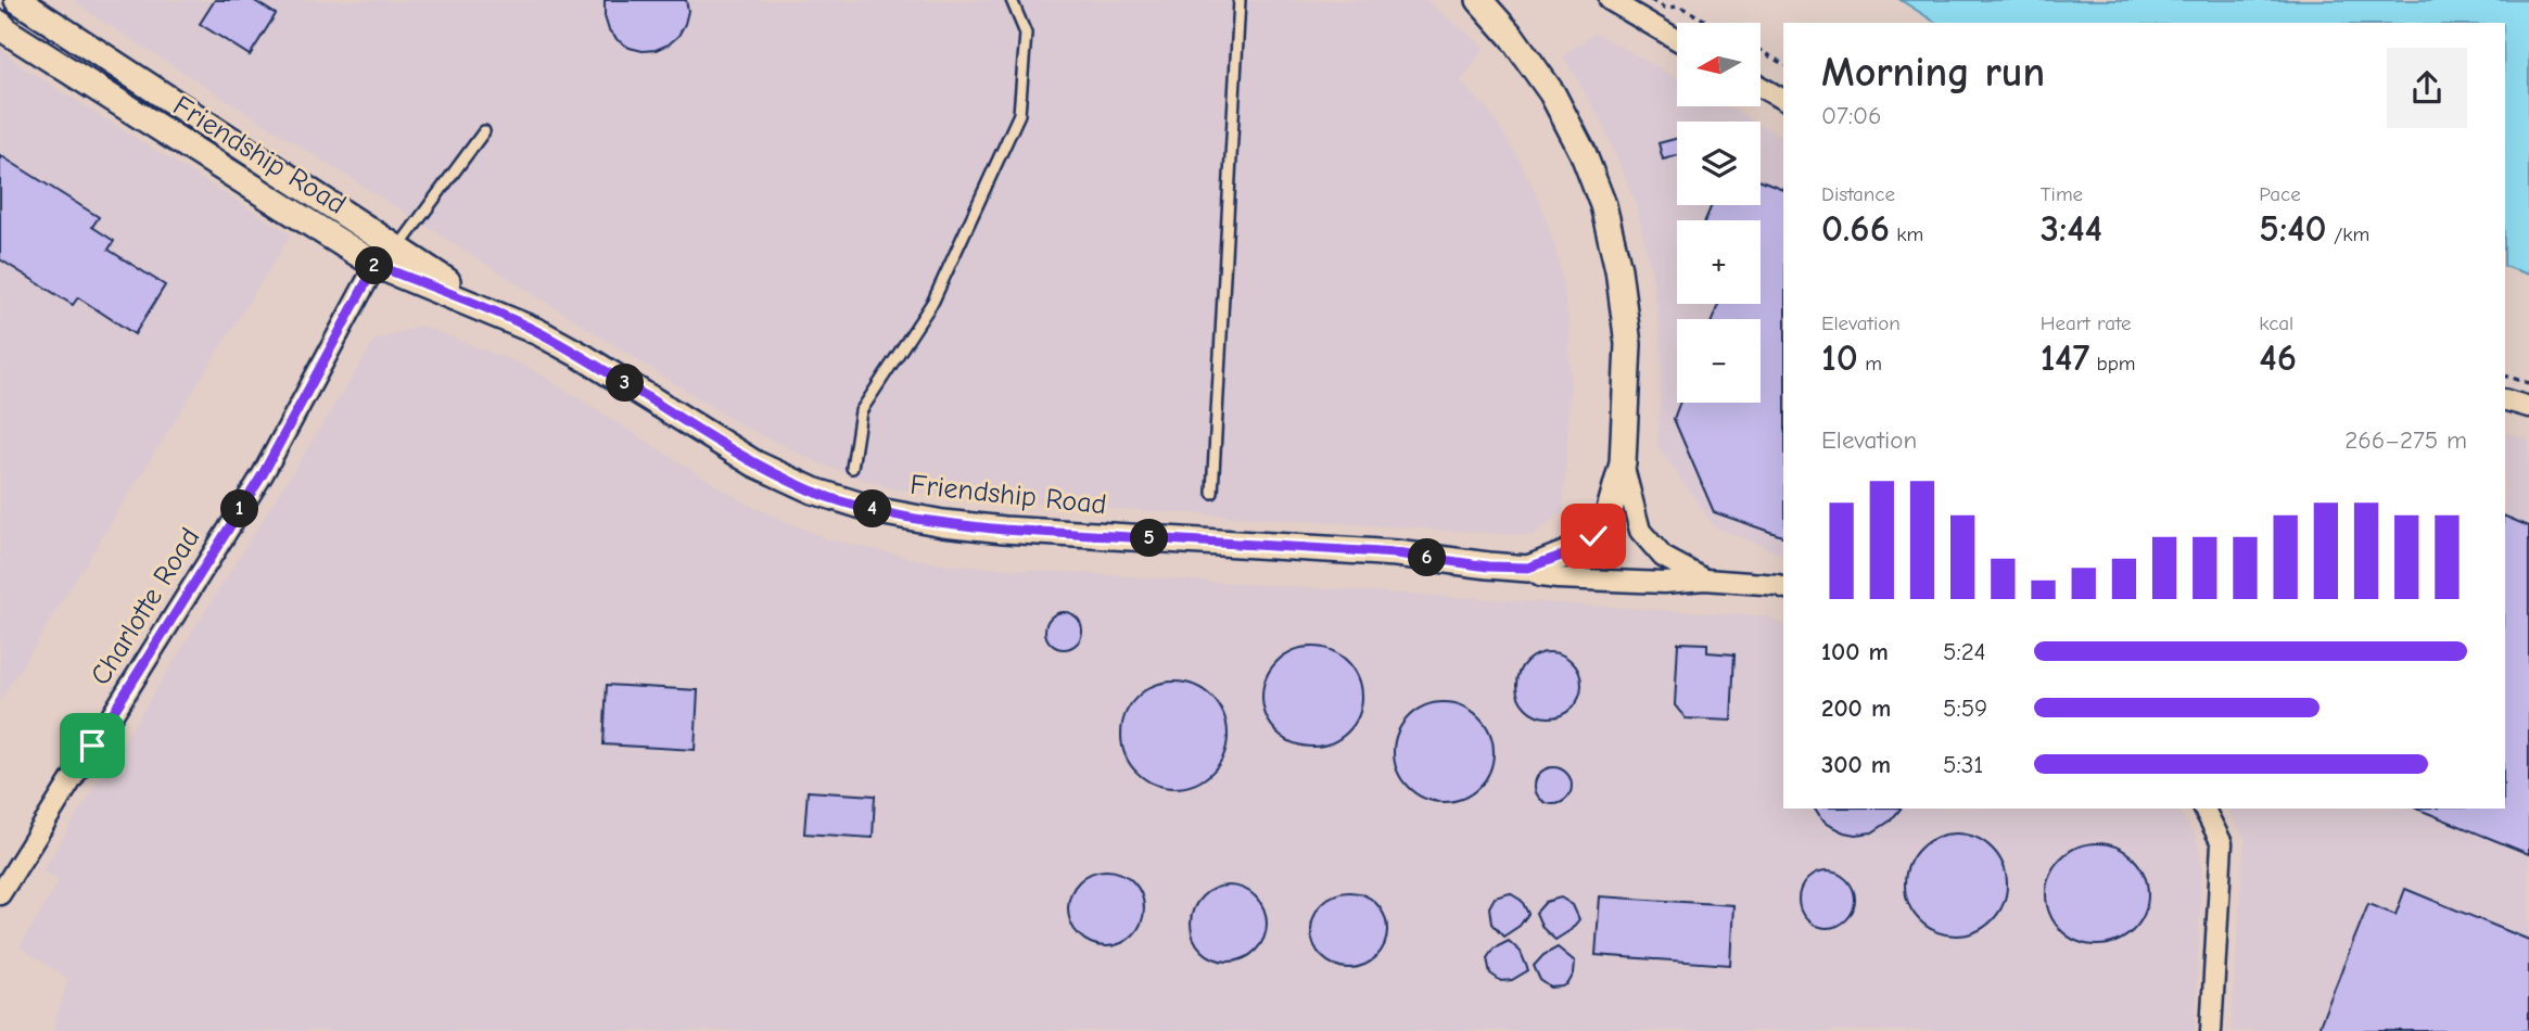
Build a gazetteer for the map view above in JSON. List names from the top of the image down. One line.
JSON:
{"streets":{"street":["Friendship Road","Charlotte Road"]},"crossings":[["Friendship Road","Charlotte Road"]],"north":"left","page":{"map_buttons":["+","−"],"heading":["Morning run","07:06"],"stats":[["Distance","0.66 km"],["Time","3:44"],["Pace","5:40 /km"],["Elevation","10 m"],["Heart rate","147 bpm"],["kcal","46"]],"pins":["2","3","1","4","5","6"],"chart":["Elevation","266–275 m"],"list":[{"name":"100 m","note":"5:24"},{"name":"200 m","note":"5:59"},{"name":"300 m","note":"5:31"}]}}
